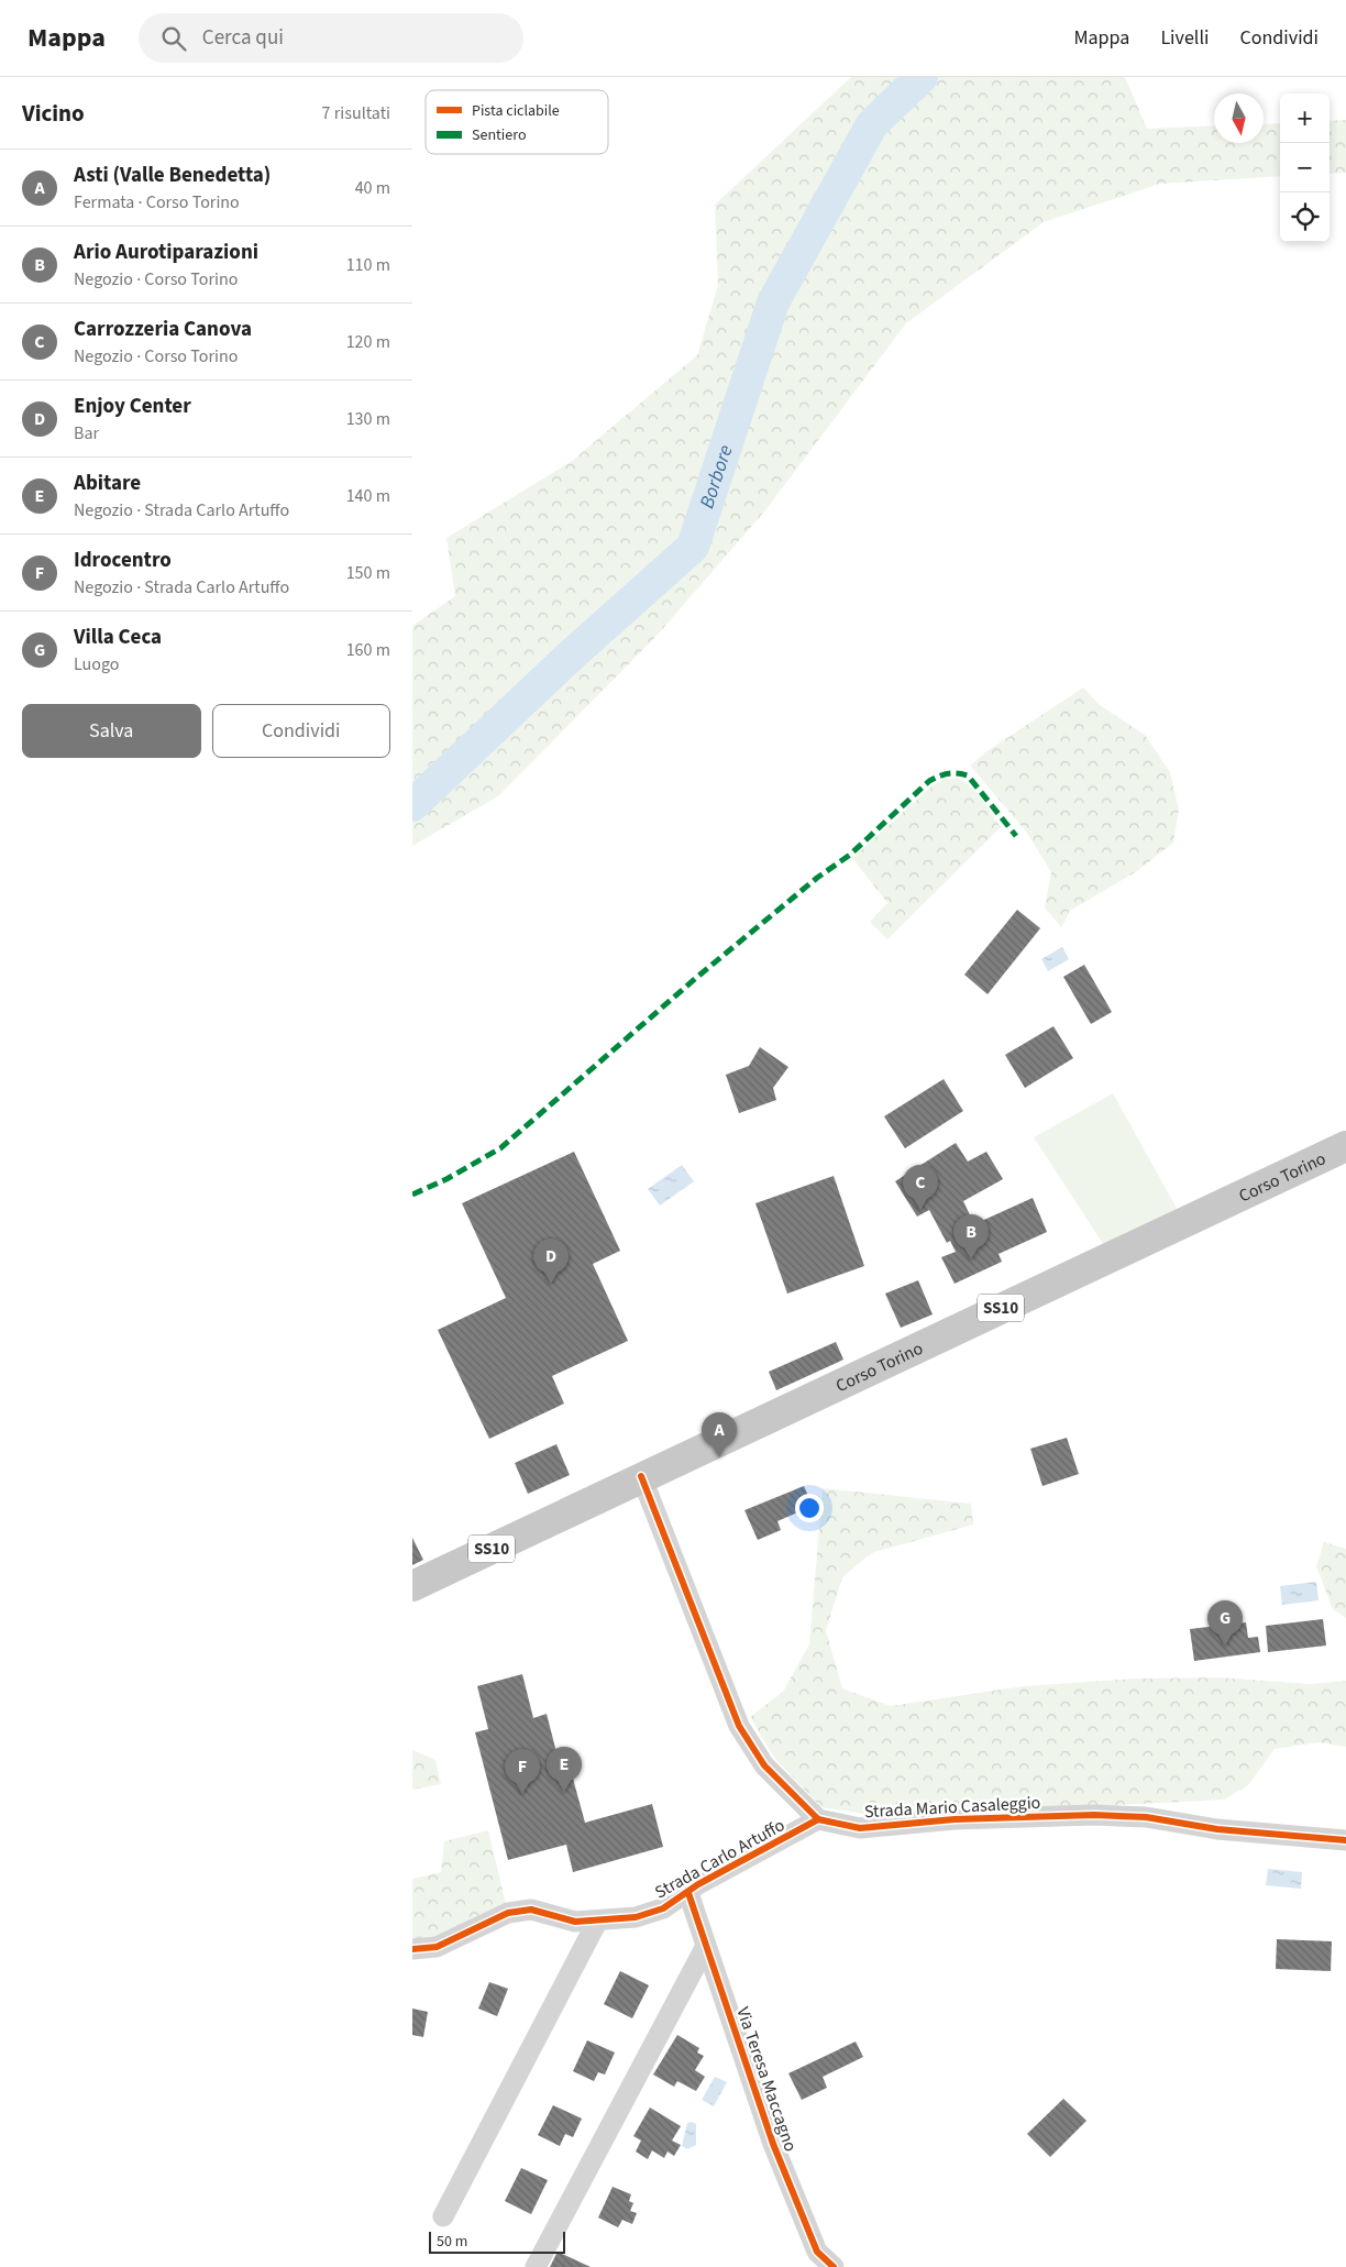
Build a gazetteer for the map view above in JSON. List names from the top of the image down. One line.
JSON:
{"streets":{"main road":["Corso Torino","SS10"],"street":["Strada Mario Casaleggio","Strada Carlo Artuffo","Via Teresa Maccagno"]},"crossings":[["Strada Mario Casaleggio","Strada Carlo Artuffo"],["Strada Carlo Artuffo","Via Teresa Maccagno"]],"water":["Borbore"],"legend":["Pista ciclabile","Sentiero"],"scale_bar":"50 m","north":"bottom","page":{"header":"Mappa","search":"Cerca qui","nav":["Mappa","Livelli","Condividi"],"heading":["Vicino","7 risultati"],"map_buttons":["+","−"],"list":[{"mark":"A","name":"Asti (Valle Benedetta)","note":"Fermata · Corso Torino","value":"40 m"},{"mark":"B","name":"Ario Aurotiparazioni","note":"Negozio · Corso Torino","value":"110 m"},{"mark":"C","name":"Carrozzeria Canova","note":"Negozio · Corso Torino","value":"120 m"},{"mark":"D","name":"Enjoy Center","note":"Bar","value":"130 m"},{"mark":"E","name":"Abitare","note":"Negozio · Strada Carlo Artuffo","value":"140 m"},{"mark":"F","name":"Idrocentro","note":"Negozio · Strada Carlo Artuffo","value":"150 m"},{"mark":"G","name":"Villa Ceca","note":"Luogo","value":"160 m"}],"buttons":["Salva","Condividi"],"pins":["C","B","D","A","G","E","F"],"scale":"50 m"}}
